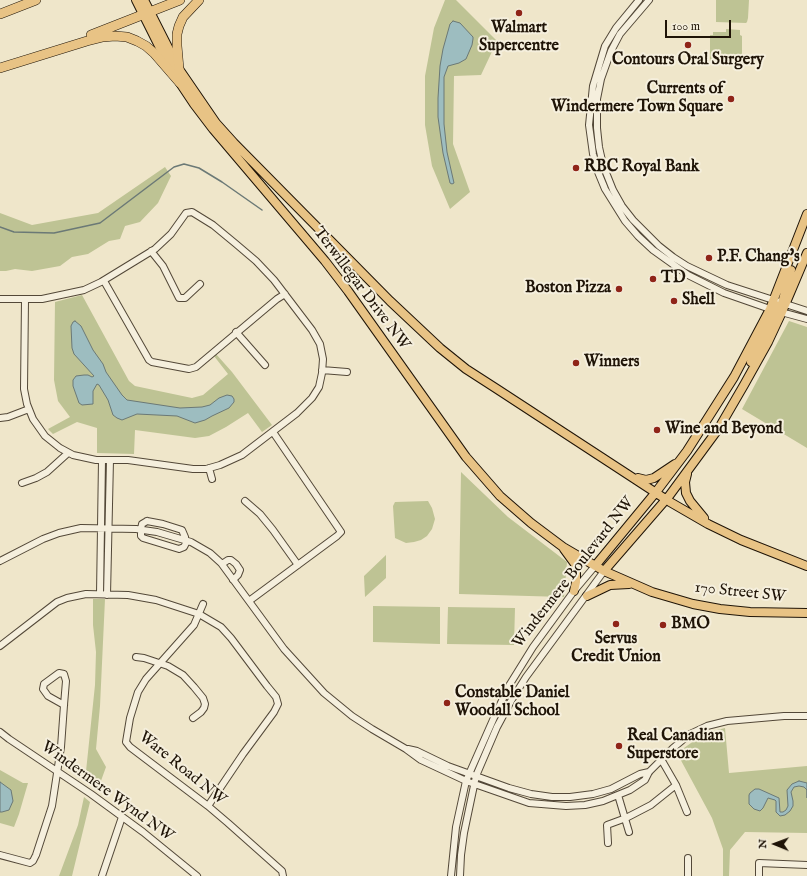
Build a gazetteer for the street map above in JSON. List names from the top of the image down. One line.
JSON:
{"streets":{"main road":["Terwillegar Drive NW","Windermere Boulevard NW","170 Street SW"],"street":["Ware Road NW","Windermere Wynd NW"]},"crossings":[["Terwillegar Drive NW","Windermere Boulevard NW"],["Terwillegar Drive NW","170 Street SW"],["Windermere Boulevard NW","170 Street SW"]],"places":["Walmart Supercentre","Contours Oral Surgery","Currents of Windermere Town Square","RBC Royal Bank","P.F. Chang's","TD","Boston Pizza","Shell","Winners","Wine and Beyond","Servus Credit Union","BMO","Constable Daniel Woodall School","Real Canadian Superstore"],"scale_bar":"100 m","north":"left"}
